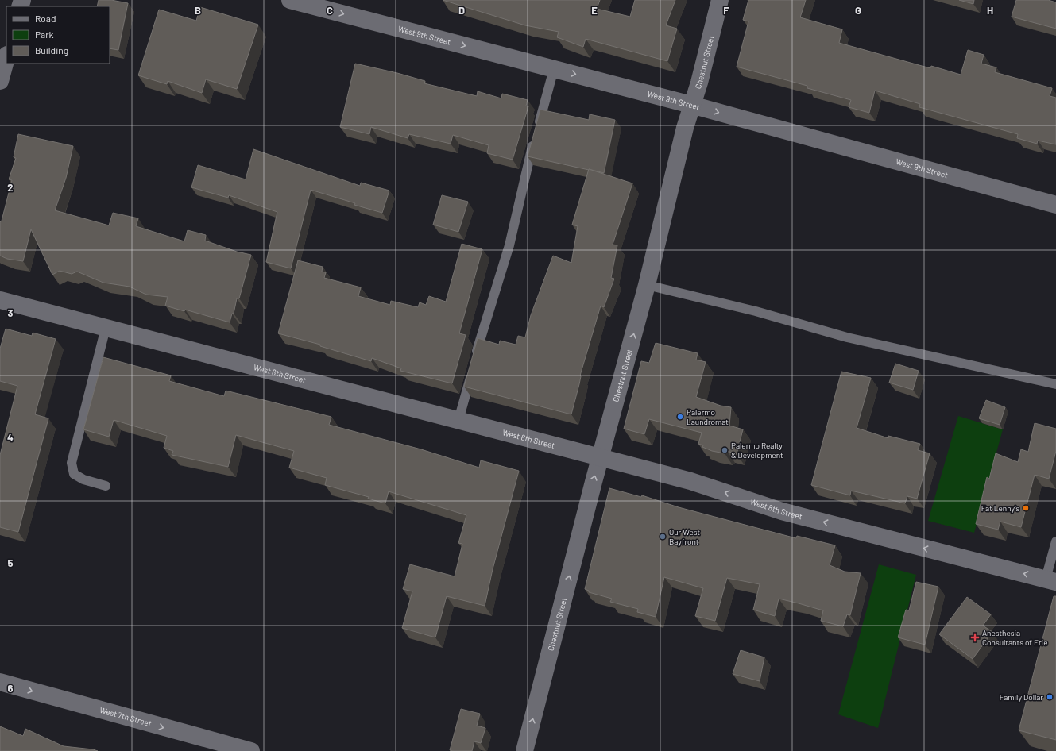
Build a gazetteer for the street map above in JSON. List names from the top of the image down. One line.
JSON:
{"streets":{"street":["West 9th Street","Chestnut Street","West 8th Street","West 7th Street"]},"crossings":[["West 9th Street","Chestnut Street"],["Chestnut Street","West 8th Street"]],"one_way":["West 9th Street","Chestnut Street","West 8th Street","West 7th Street"],"places":{"other":["Palermo Laundromat","Palermo Realty & Development","Fat Lenny's","Our West Bayfront","Family Dollar"],"health":["Anesthesia Consultants of Erie"]},"legend":["Road","Park","Building"],"grid":{"columns":["B","C","D","E","F","G","H"],"rows":["2","3","4","5","6"]}}
